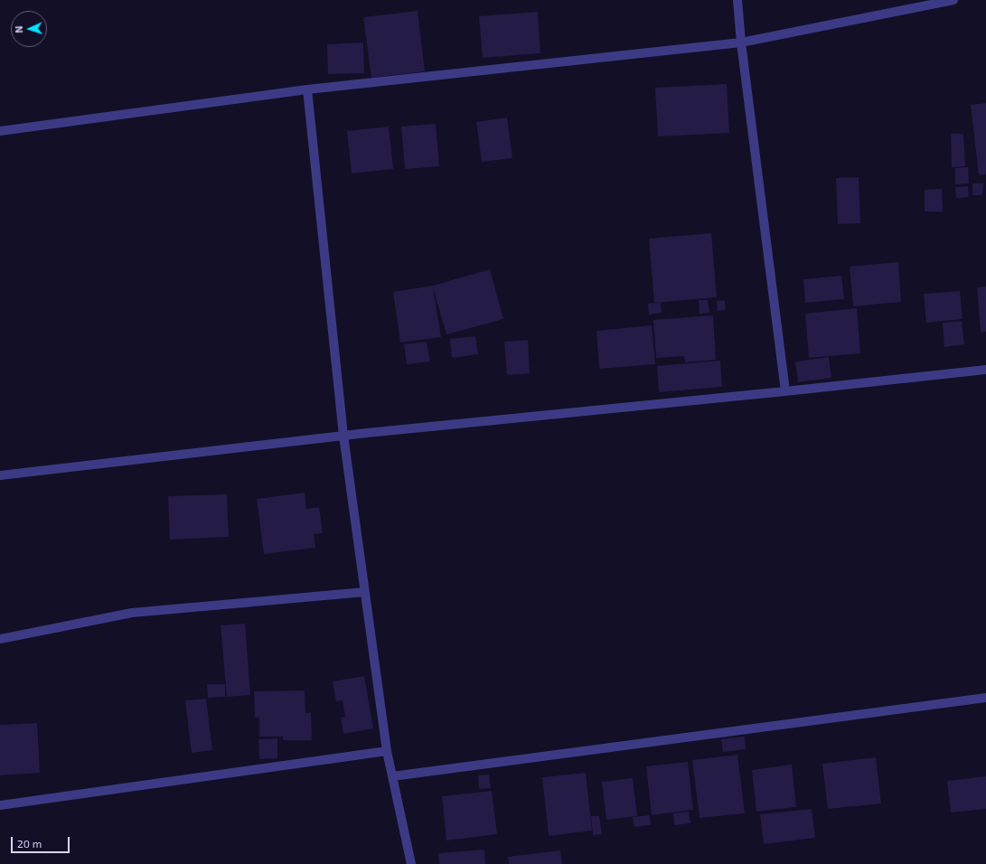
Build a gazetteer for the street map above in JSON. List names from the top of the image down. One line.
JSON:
{"scale_bar":"20 m","north":"left"}
